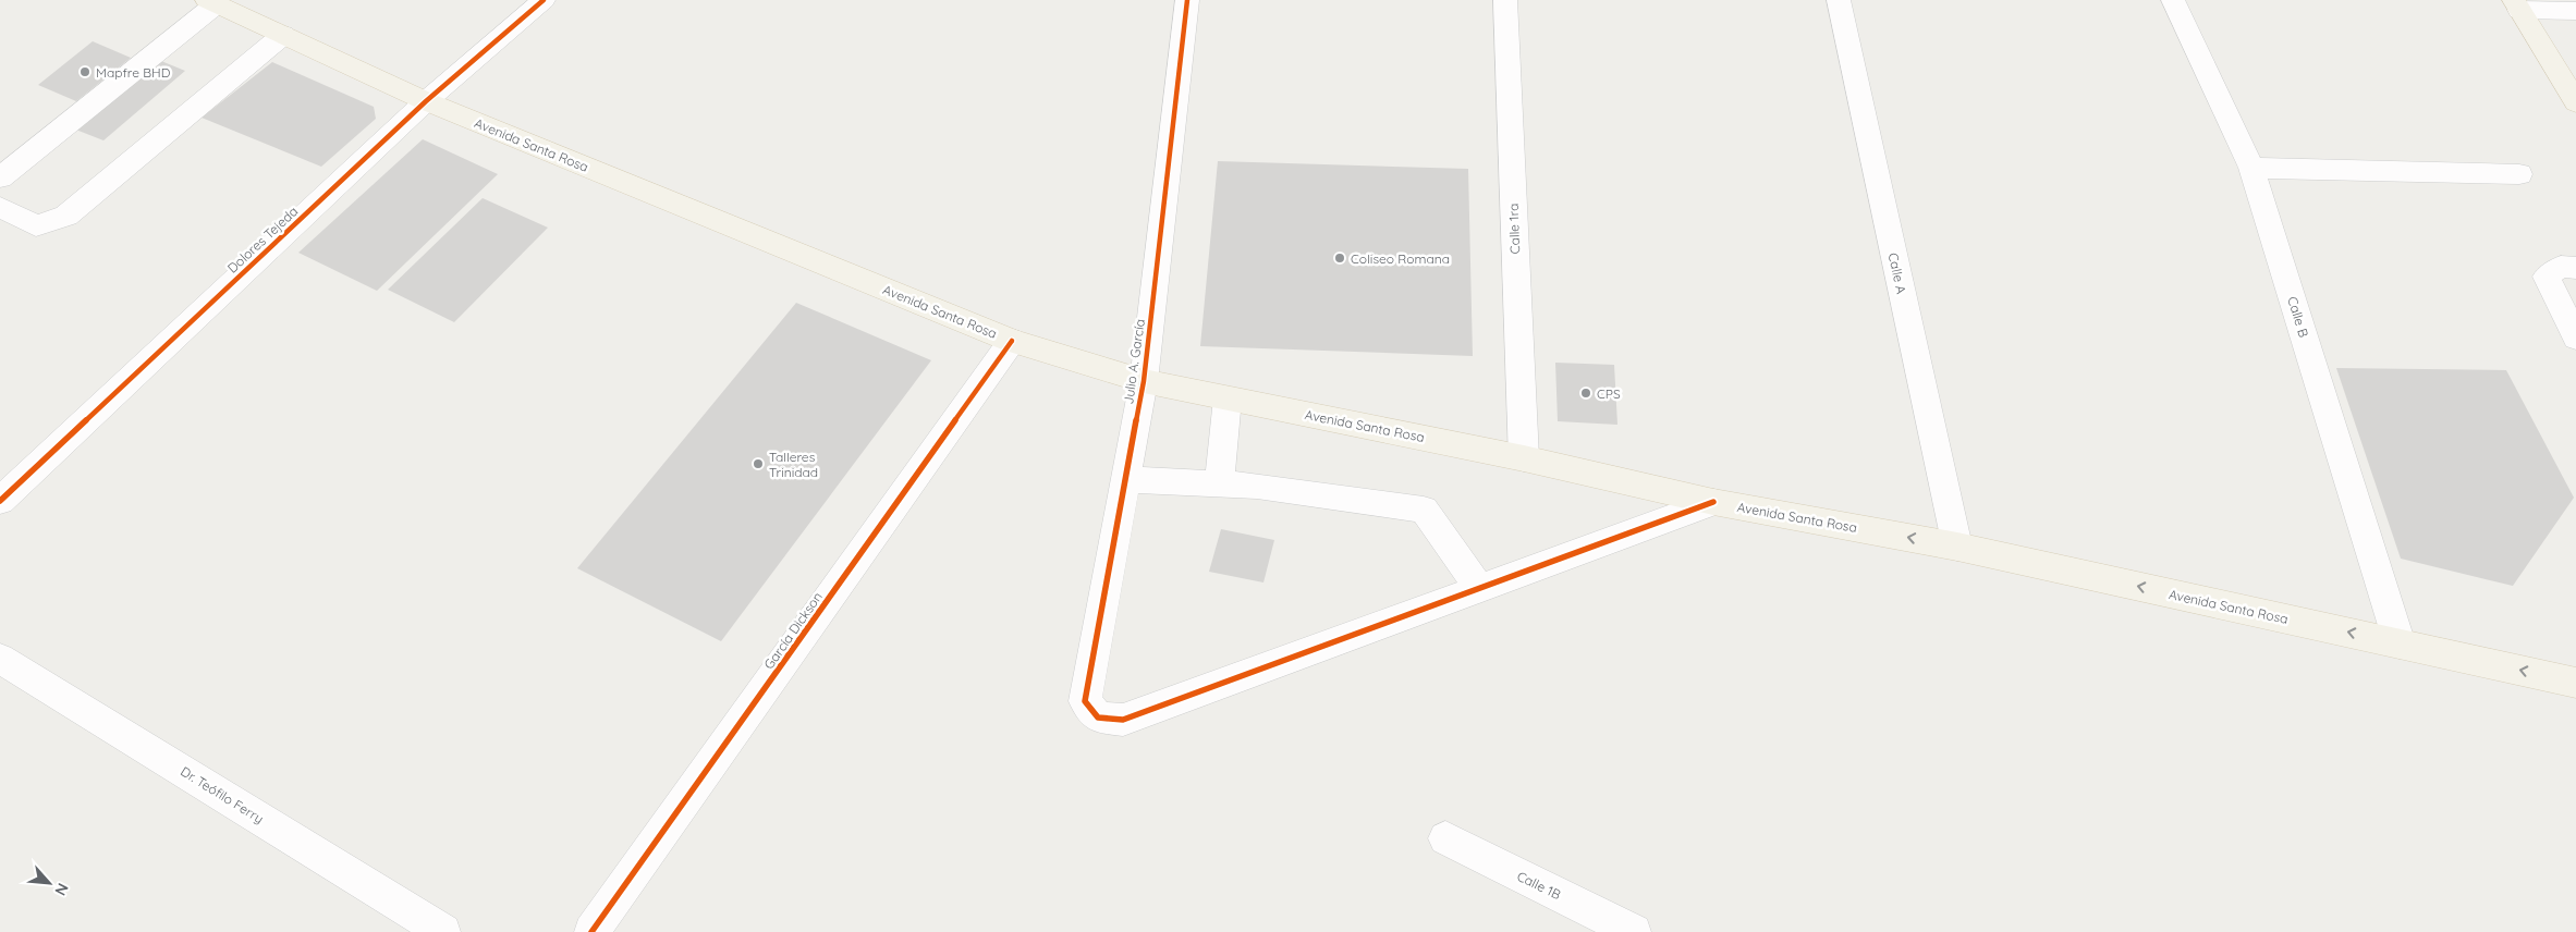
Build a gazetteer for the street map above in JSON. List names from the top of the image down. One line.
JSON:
{"streets":{"main road":["Avenida Santa Rosa"],"street":["Calle 1ra","Dolores Tejeda","Calle A","Calle B","Julio A. García","García Dickson","Dr. Teófilo Ferry","Calle 1B"]},"crossings":[["Avenida Santa Rosa","Calle 1ra"],["Avenida Santa Rosa","Dolores Tejeda"],["Avenida Santa Rosa","Calle A"],["Avenida Santa Rosa","Calle B"],["Avenida Santa Rosa","Julio A. García"],["Avenida Santa Rosa","García Dickson"]],"one_way":["Avenida Santa Rosa"],"places":["Mapfre BHD","Coliseo Romana","CPS","Talleres Trinidad"],"north":"bottom right"}
